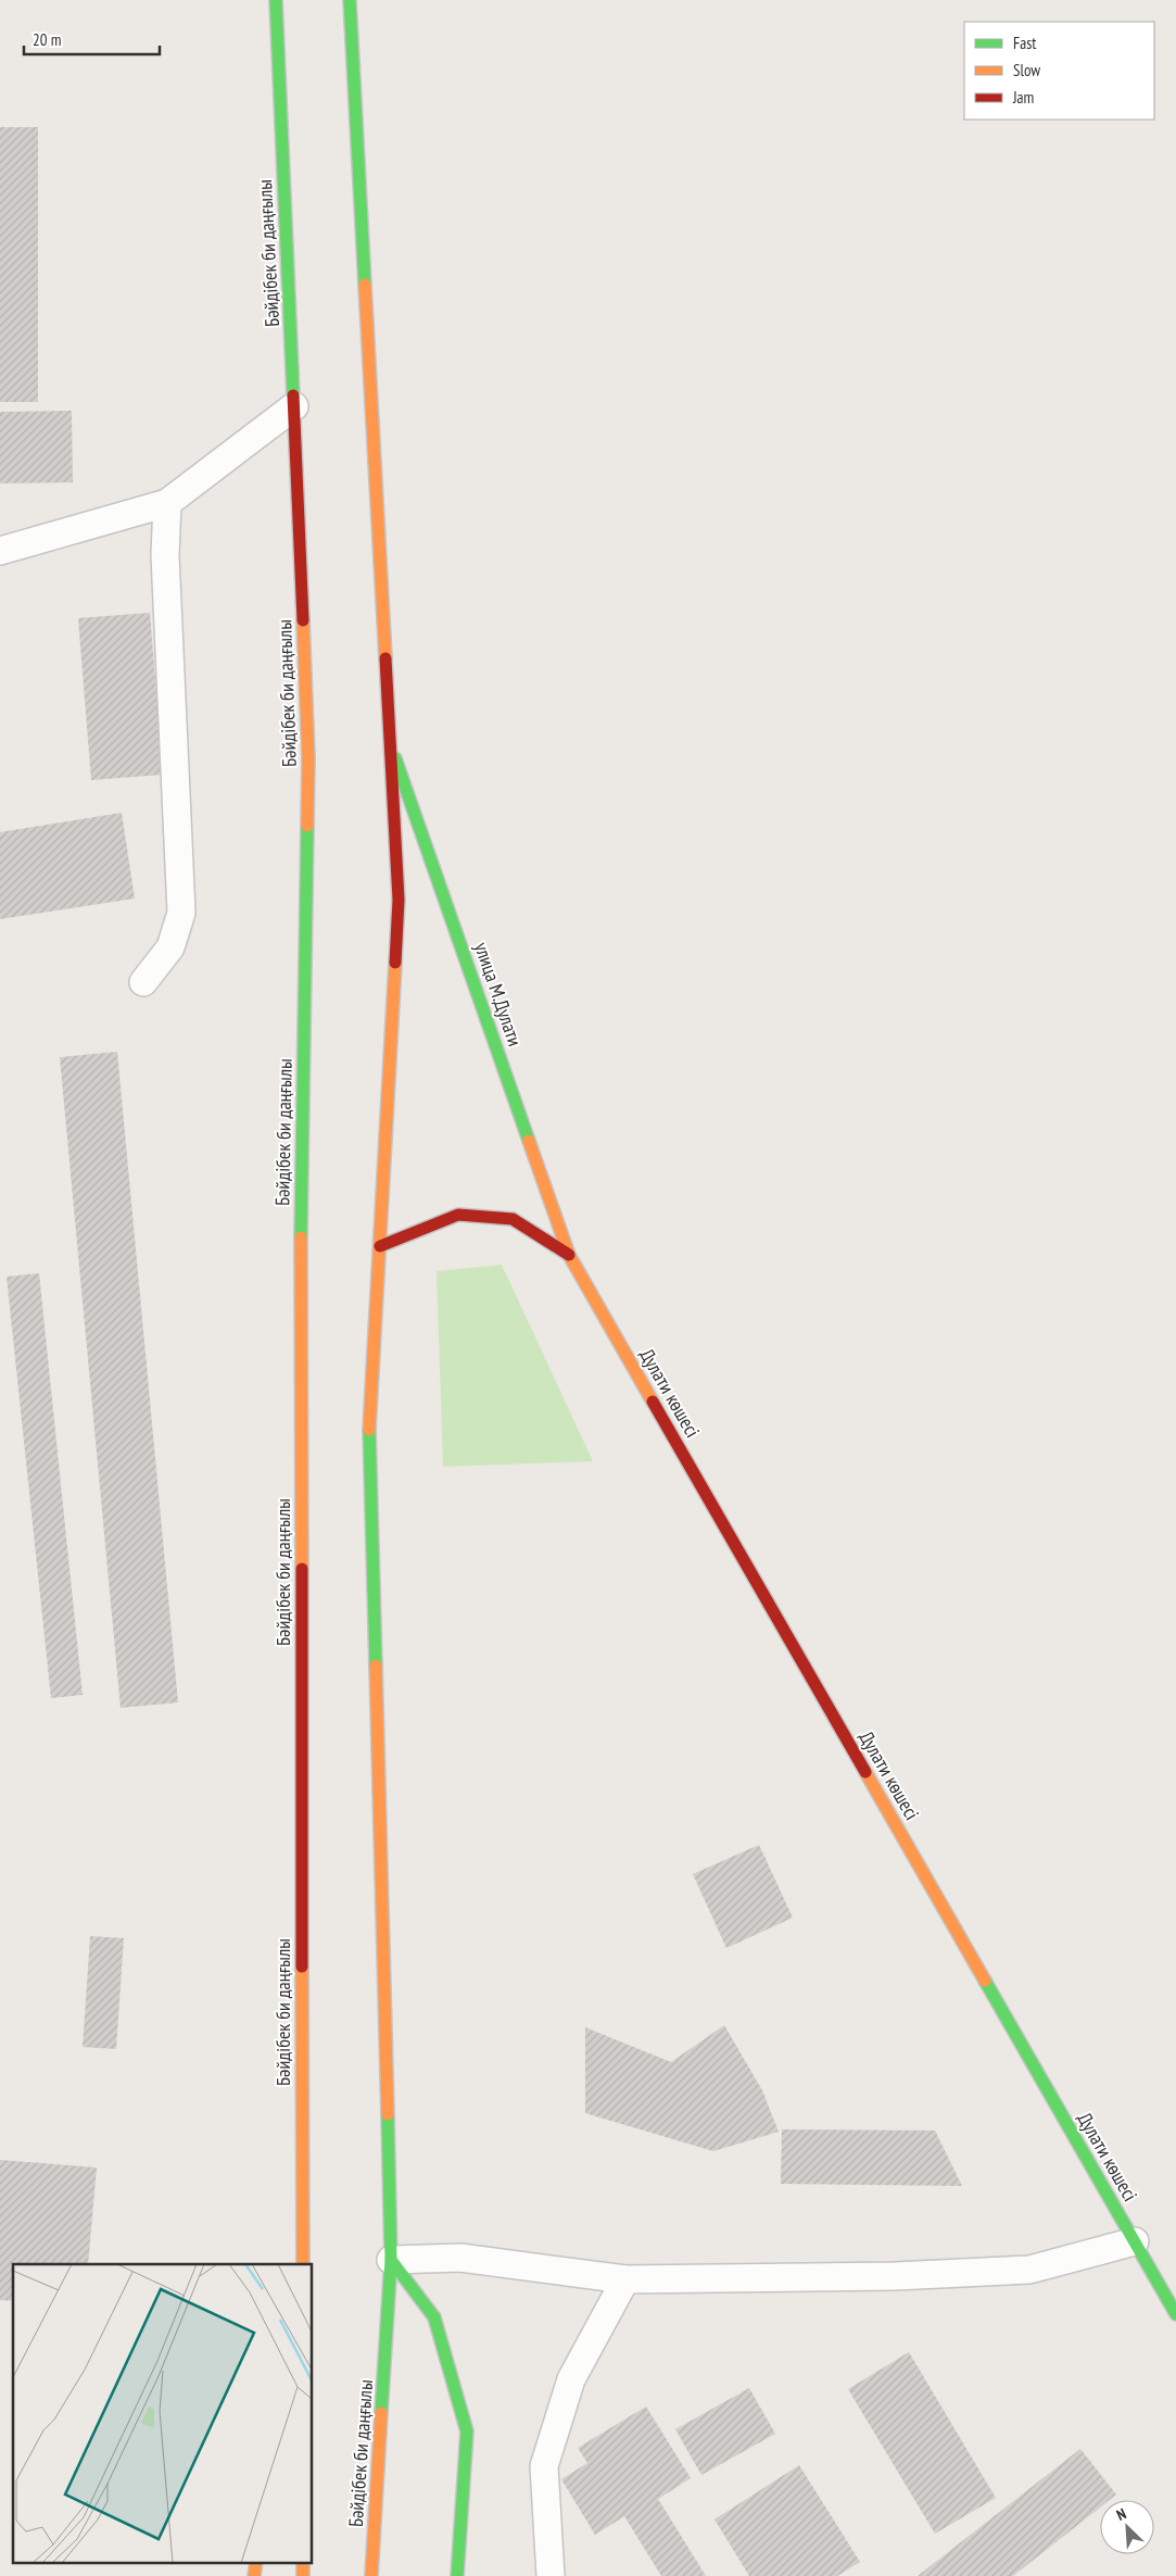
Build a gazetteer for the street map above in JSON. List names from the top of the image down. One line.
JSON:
{"streets":{"main road":["Бәйдібек би даңғылы","улица М.Дулати","Дулати көшесі"]},"crossings":[["Бәйдібек би даңғылы","улица М.Дулати"],["улица М.Дулати","Дулати көшесі"]],"legend":["Fast","Slow","Jam"],"scale_bar":"20 m","north":"top left"}
